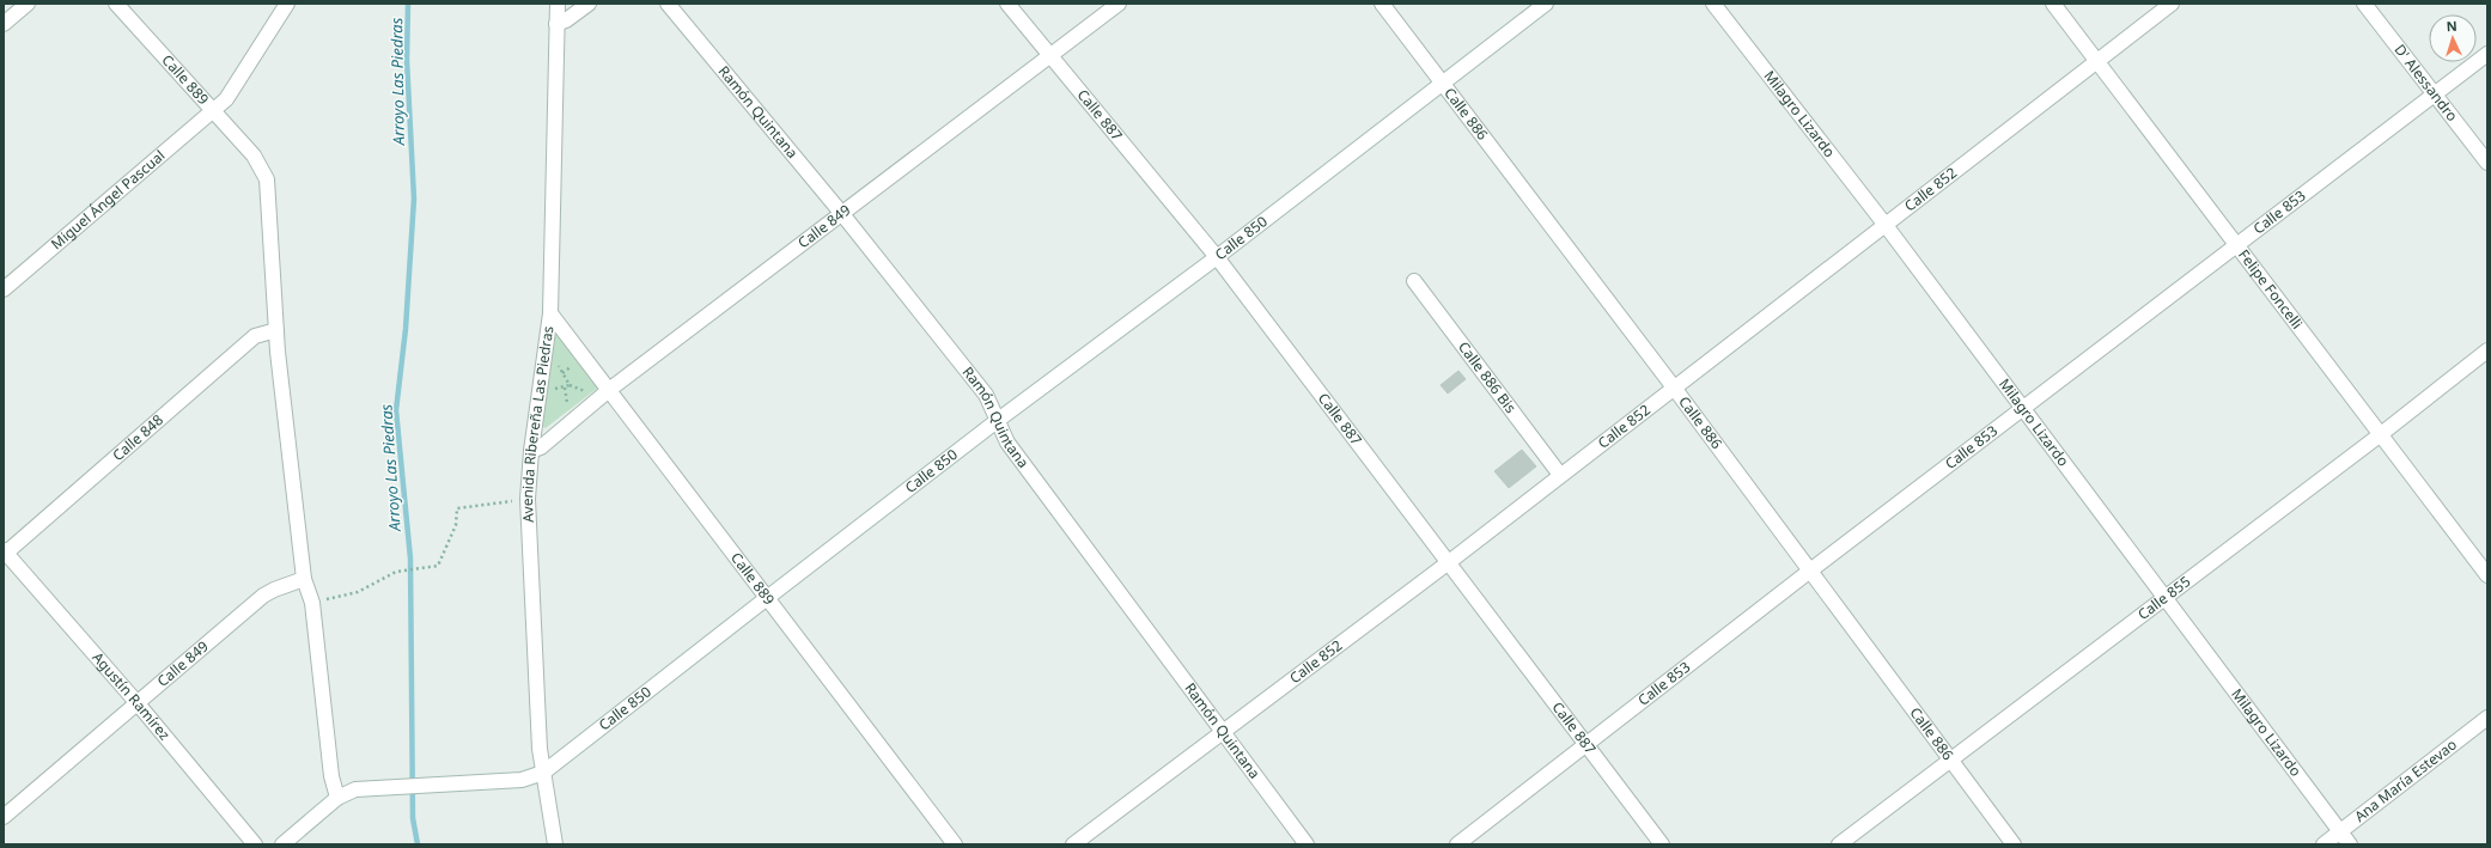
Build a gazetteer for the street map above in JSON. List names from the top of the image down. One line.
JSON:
{"streets":{"street":["Calle 889","D' Alessandro","Ramón Quintana","Calle 886","Milagro Lizardo","Calle 887","Calle 852","Miguel Ángel Pascual","Calle 853","Calle 849","Calle 850","Felipe Foncelli","Calle 886 Bis","Avenida Ribereña Las Piedras","Calle 848","Calle 855","Agustín Ramírez","Ana María Estevao"]},"crossings":[["Calle 889","Miguel Ángel Pascual"],["Calle 889","Calle 849"],["Calle 889","Calle 850"],["Calle 889","Avenida Ribereña Las Piedras"],["Calle 889","Calle 848"],["D' Alessandro","Calle 853"],["Ramón Quintana","Calle 852"],["Ramón Quintana","Calle 849"],["Ramón Quintana","Calle 850"],["Calle 886","Calle 852"],["Calle 886","Calle 853"],["Calle 886","Calle 850"],["Calle 886","Calle 855"],["Milagro Lizardo","Calle 852"],["Milagro Lizardo","Calle 853"],["Milagro Lizardo","Calle 855"],["Milagro Lizardo","Ana María Estevao"],["Calle 887","Calle 852"],["Calle 887","Calle 853"],["Calle 887","Calle 849"],["Calle 887","Calle 850"],["Calle 852","Felipe Foncelli"],["Calle 852","Calle 886 Bis"],["Calle 853","Felipe Foncelli"],["Calle 849","Avenida Ribereña Las Piedras"],["Calle 849","Agustín Ramírez"],["Calle 850","Avenida Ribereña Las Piedras"],["Felipe Foncelli","Calle 855"],["Calle 848","Agustín Ramírez"]],"water":["Arroyo Las Piedras"],"north":"top"}
